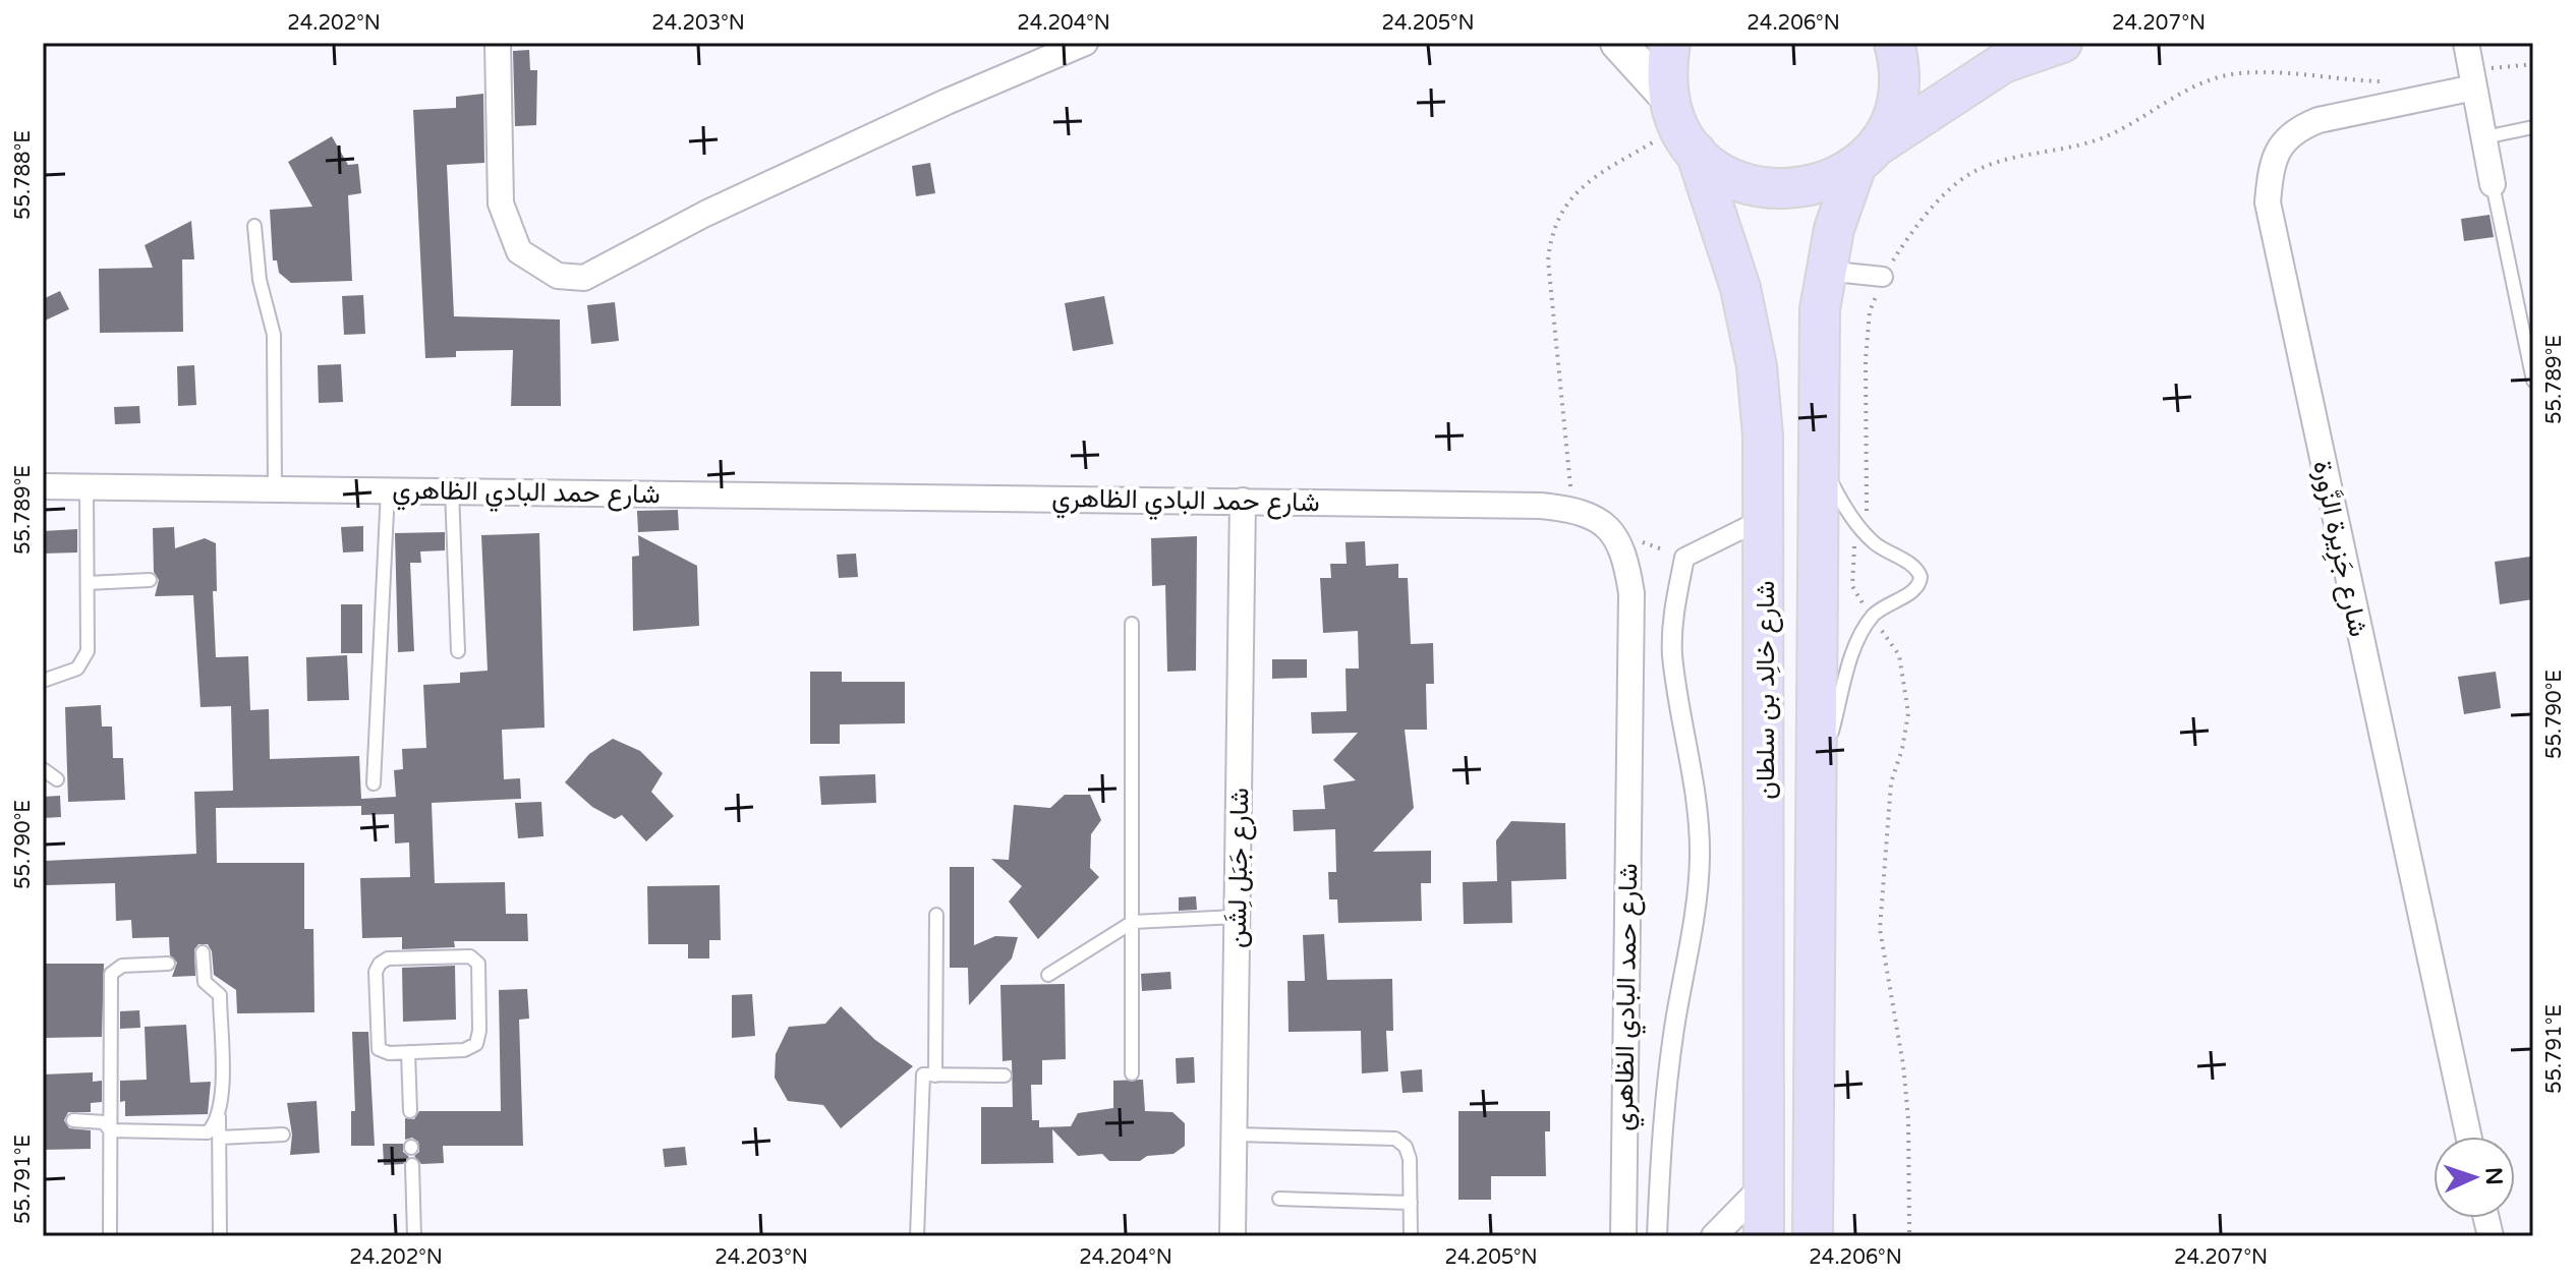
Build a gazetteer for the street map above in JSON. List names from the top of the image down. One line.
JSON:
{"streets":{"main road":["شارع خالِد بن سلطان"],"street":["شارع حمد البادي الظاهري","شارع جَزِيرة الزَّورة","شارع جَبَل لِشَن"]},"crossings":[["شارع حمد البادي الظاهري","شارع جَبَل لِشَن"]],"north":"right","coordinates":["24.202°N","24.203°N","24.204°N","24.205°N","24.206°N","24.207°N","55.788°E","55.789°E","55.790°E","55.791°E"]}
